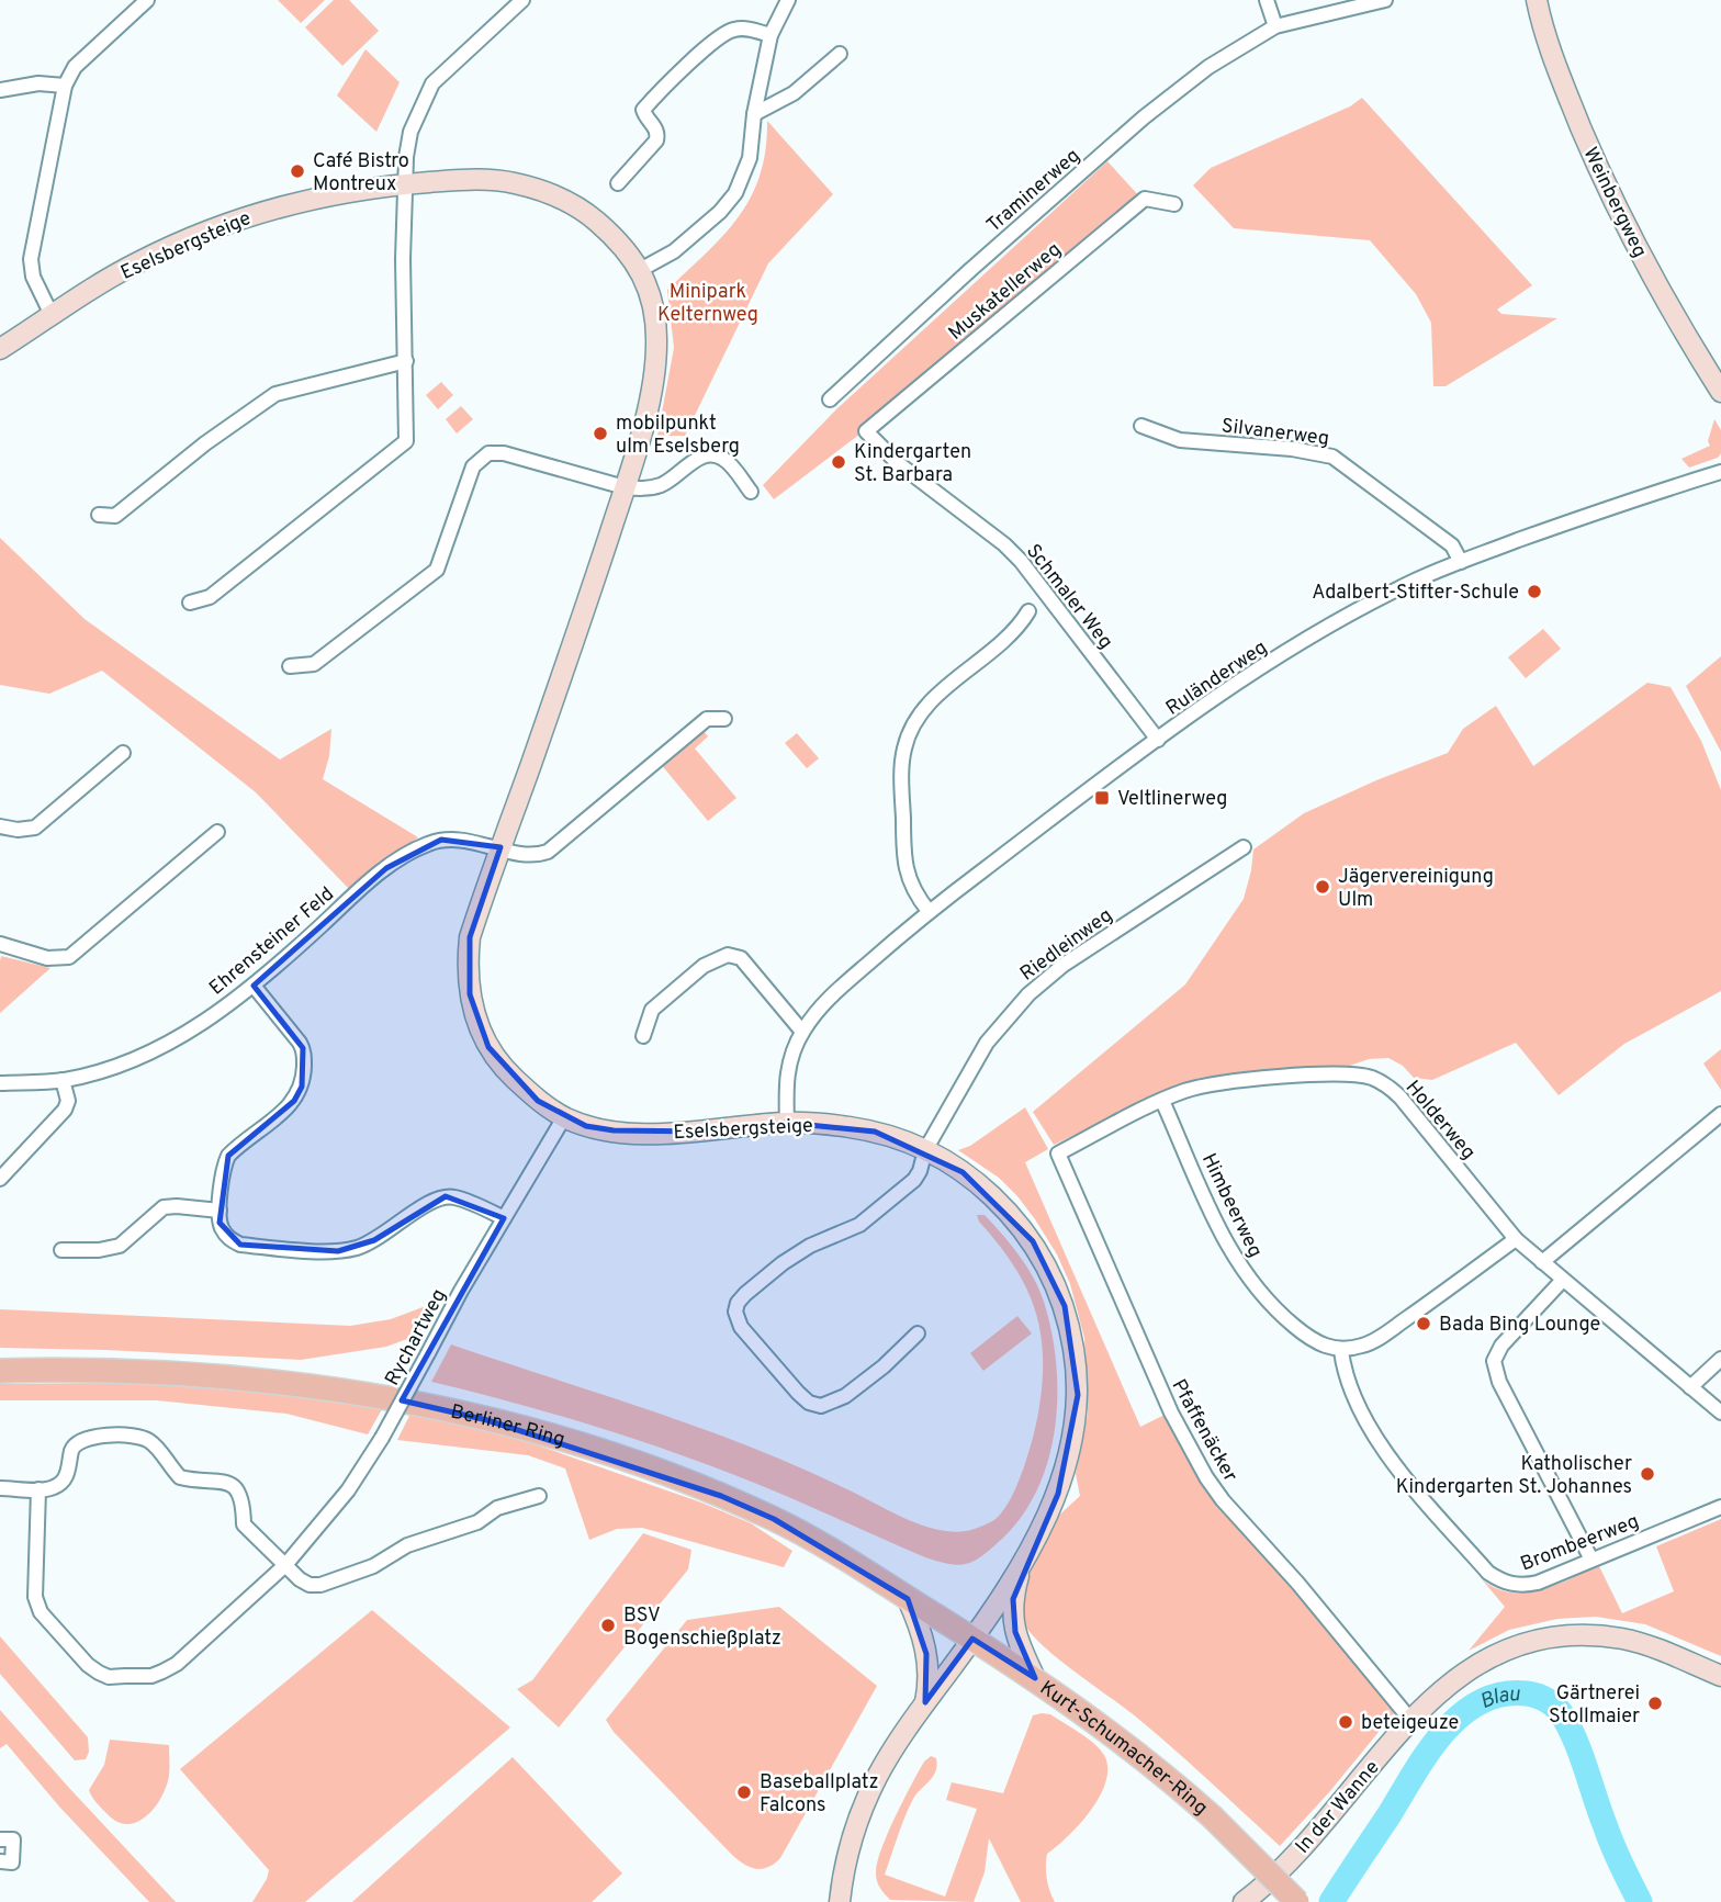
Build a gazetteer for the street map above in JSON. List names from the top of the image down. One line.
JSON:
{"streets":{"main road":["Berliner Ring","Kurt-Schumacher-Ring"],"street":["Traminerweg","Weinbergweg","Eselsbergsteige","Muskatellerweg","Silvanerweg","Schmaler Weg","Ruländerweg","Ehrensteiner Feld","Riedleinweg","Holderweg","Himbeerweg","Rychartweg","Pfaffenäcker","Brombeerweg","In der Wanne"]},"crossings":[["Eselsbergsteige","Ruländerweg"],["Eselsbergsteige","Ehrensteiner Feld"],["Eselsbergsteige","Riedleinweg"],["Eselsbergsteige","Rychartweg"],["Eselsbergsteige","Berliner Ring"],["Eselsbergsteige","Kurt-Schumacher-Ring"],["Muskatellerweg","Schmaler Weg"],["Silvanerweg","Ruländerweg"],["Schmaler Weg","Ruländerweg"],["Holderweg","Himbeerweg"],["Holderweg","Pfaffenäcker"],["Himbeerweg","Brombeerweg"],["Berliner Ring","Kurt-Schumacher-Ring"],["Pfaffenäcker","In der Wanne"]],"water":["Blau"],"parks":["Minipark Kelternweg"],"places":{"other":["Café Bistro Montreux","mobilpunkt ulm Eselsberg","Kindergarten St. Barbara","Adalbert-Stifter-Schule","Jägervereinigung Ulm","Bada Bing Lounge","Katholischer Kindergarten St. Johannes","BSV Bogenschießplatz","Gärtnerei Stollmaier","beteigeuze","Baseballplatz Falcons"],"transit":["Veltlinerweg"]}}
